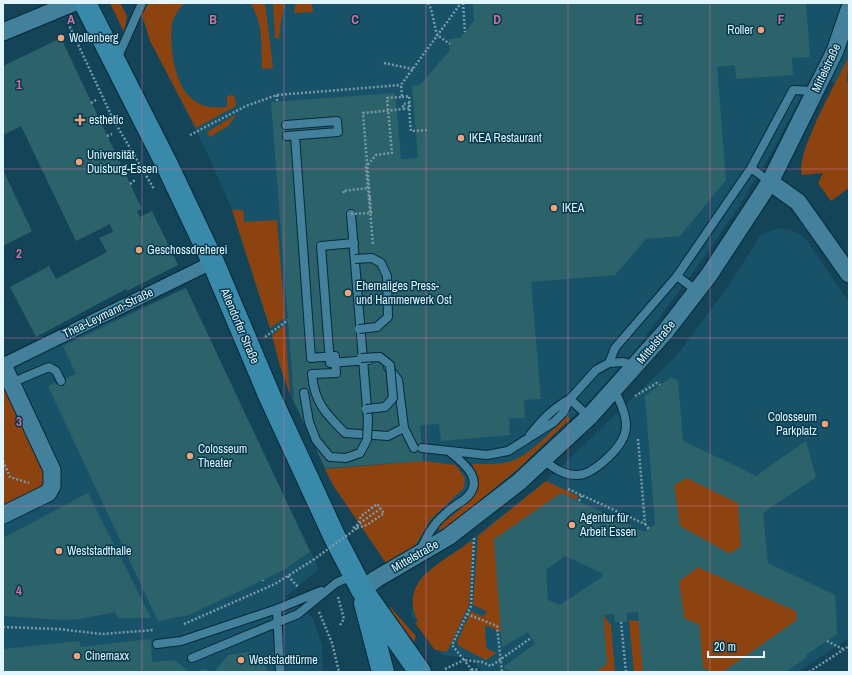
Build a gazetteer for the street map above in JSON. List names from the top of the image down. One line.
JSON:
{"streets":{"main road":["Altendorfer Straße"],"street":["Mittelstraße","Thea-Leymann-Straße"]},"crossings":[["Mittelstraße","Altendorfer Straße"],["Thea-Leymann-Straße","Altendorfer Straße"]],"places":{"other":["Roller","Wollenberg","IKEA Restaurant","Universität Duisburg-Essen","IKEA","Geschossdreherei","Ehemaliges Press- und Hammerwerk Ost","Colosseum Parkplatz","Colosseum Theater","Agentur für Arbeit Essen","Weststadthalle","Cinemaxx","Weststadttürme"],"health":["esthetic"]},"scale_bar":"20 m","grid":{"columns":["A","B","C","D","E","F"],"rows":["1","2","3","4"]}}
